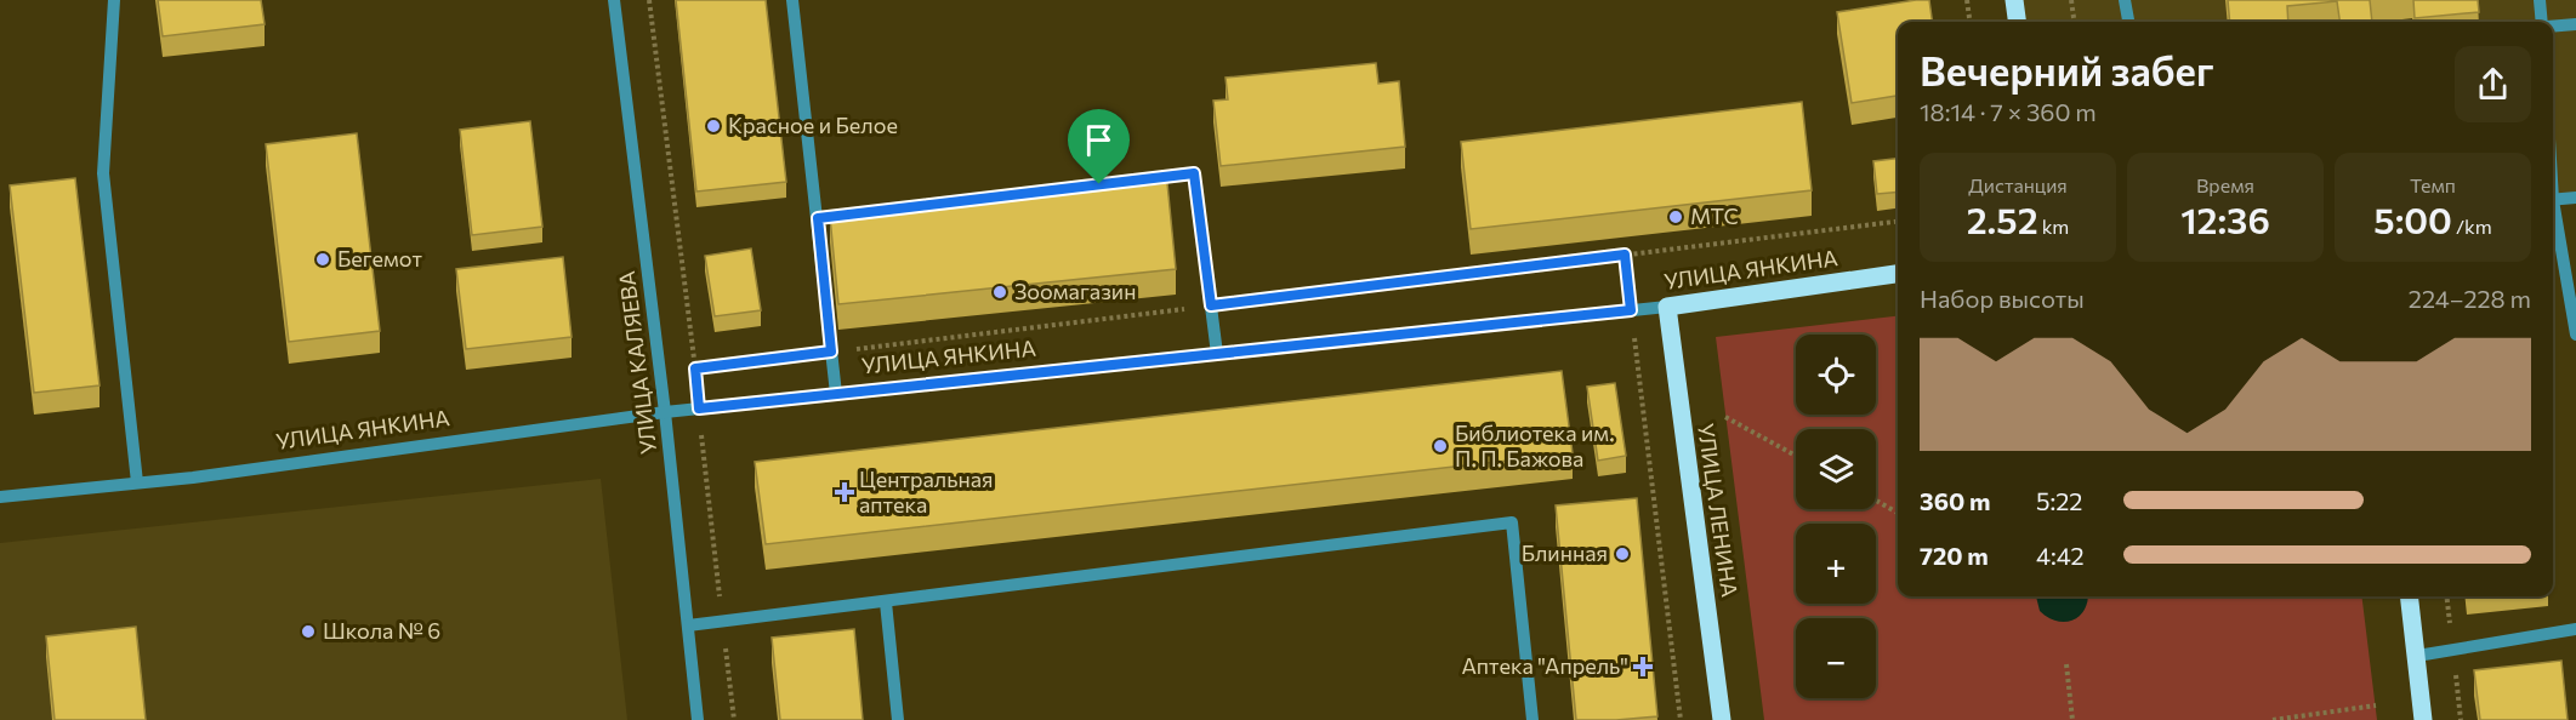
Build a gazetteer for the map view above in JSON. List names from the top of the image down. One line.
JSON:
{"streets":{"main road":["УЛИЦА ЯНКИНА","УЛИЦА ЛЕНИНА"],"street":["УЛИЦА КАЛЯЕВА"]},"crossings":[["УЛИЦА ЯНКИНА","УЛИЦА КАЛЯЕВА"],["УЛИЦА ЯНКИНА","УЛИЦА ЛЕНИНА"]],"places":{"other":["Красное и Белое","МТС","Бегемот","Зоомагазин","Библиотека им. П. П. Бажова","Блинная","Школа № 6"],"health":["Центральная аптека","Аптека \"Апрель\""]},"page":{"heading":["Вечерний забег","18:14 · 7 × 360 m"],"stats":[["Дистанция","2.52 km"],["Время","12:36"],["Темп","5:00 /km"]],"chart":["Набор высоты","224–228 m"],"map_buttons":["+","−"],"list":[{"name":"360 m","note":"5:22"},{"name":"720 m","note":"4:42"}]}}
